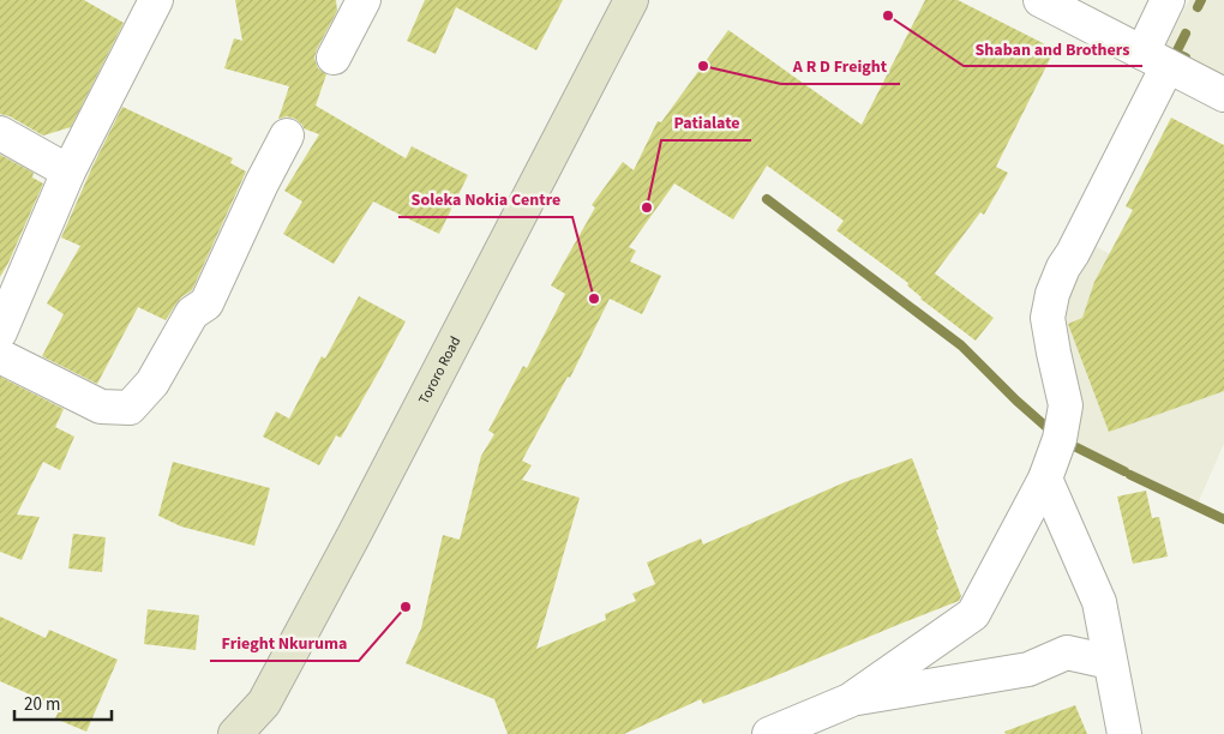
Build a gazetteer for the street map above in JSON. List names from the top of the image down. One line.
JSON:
{"streets":{"main road":["Tororo Road"]},"places":["Shaban and Brothers","A R D Freight","Patialate","Soleka Nokia Centre","Frieght Nkuruma"],"scale_bar":"20 m"}
